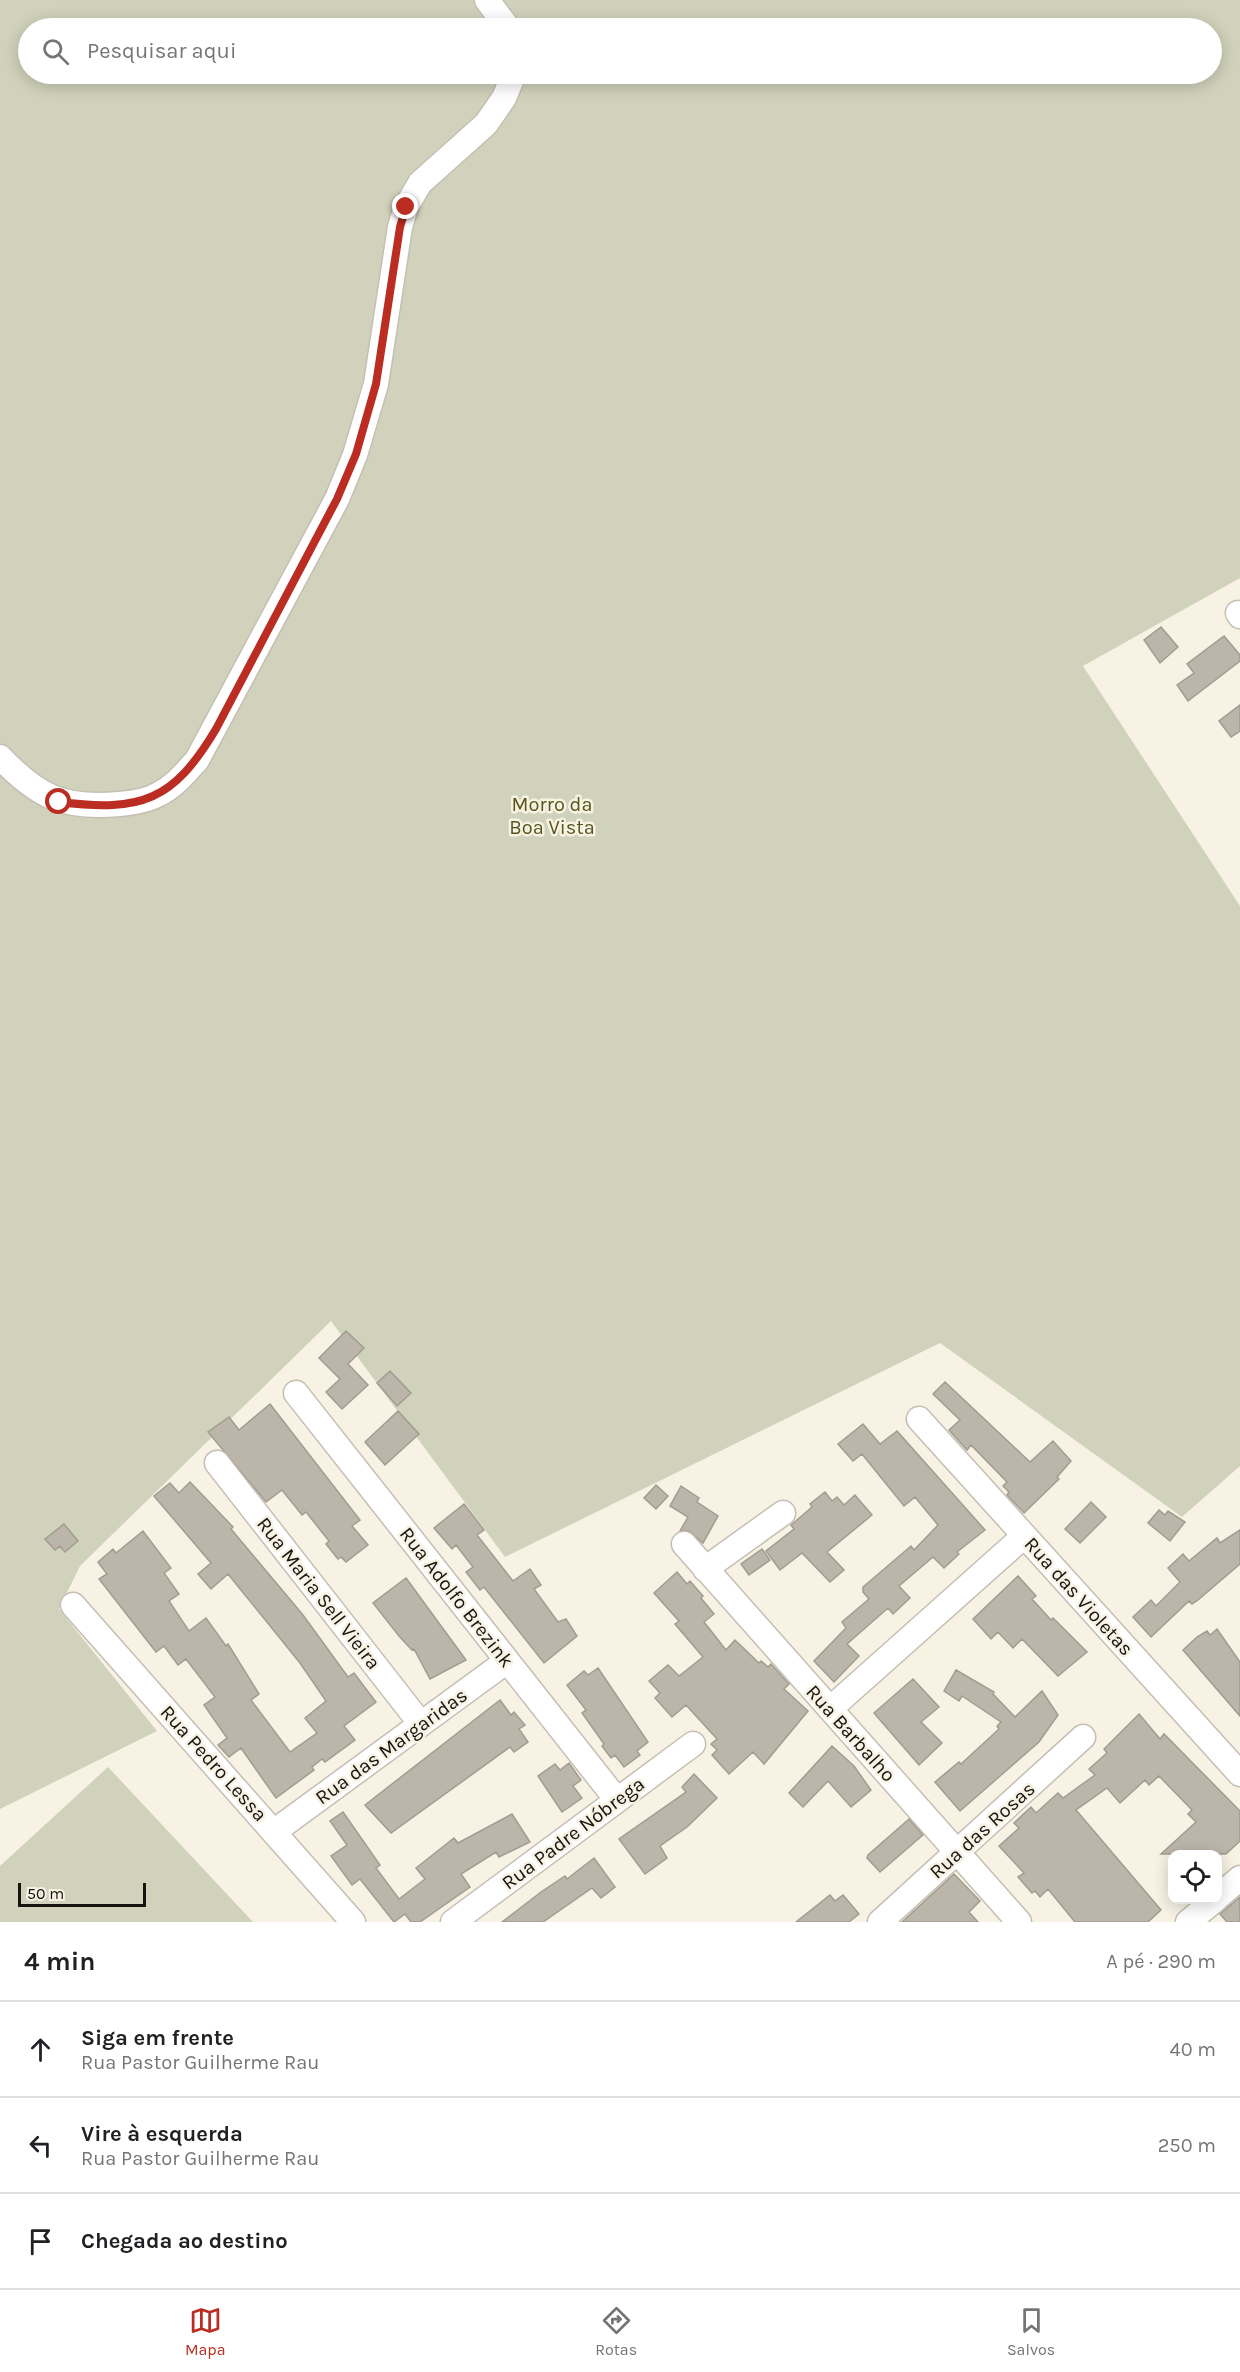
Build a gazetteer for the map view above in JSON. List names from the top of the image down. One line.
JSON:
{"streets":{"street":["Rua Maria Sell Vieira","Rua das Violetas","Rua Adolfo Brezink","Rua Barbalho","Rua das Margaridas","Rua Pedro Lessa","Rua das Rosas","Rua Padre Nóbrega"]},"crossings":[["Rua Maria Sell Vieira","Rua das Margaridas"],["Rua Adolfo Brezink","Rua das Margaridas"],["Rua Adolfo Brezink","Rua Padre Nóbrega"],["Rua Barbalho","Rua das Rosas"],["Rua das Margaridas","Rua Pedro Lessa"]],"parks":["Morro da Boa Vista"],"scale_bar":"50 m","page":{"search":"Pesquisar aqui","scale":"50 m","heading":["4 min","A pé · 290 m"],"list":[["Siga em frente","Rua Pastor Guilherme Rau","40 m"],["Vire à esquerda","Rua Pastor Guilherme Rau","250 m"],"Chegada ao destino"],"nav":["Mapa","Rotas","Salvos"]}}
